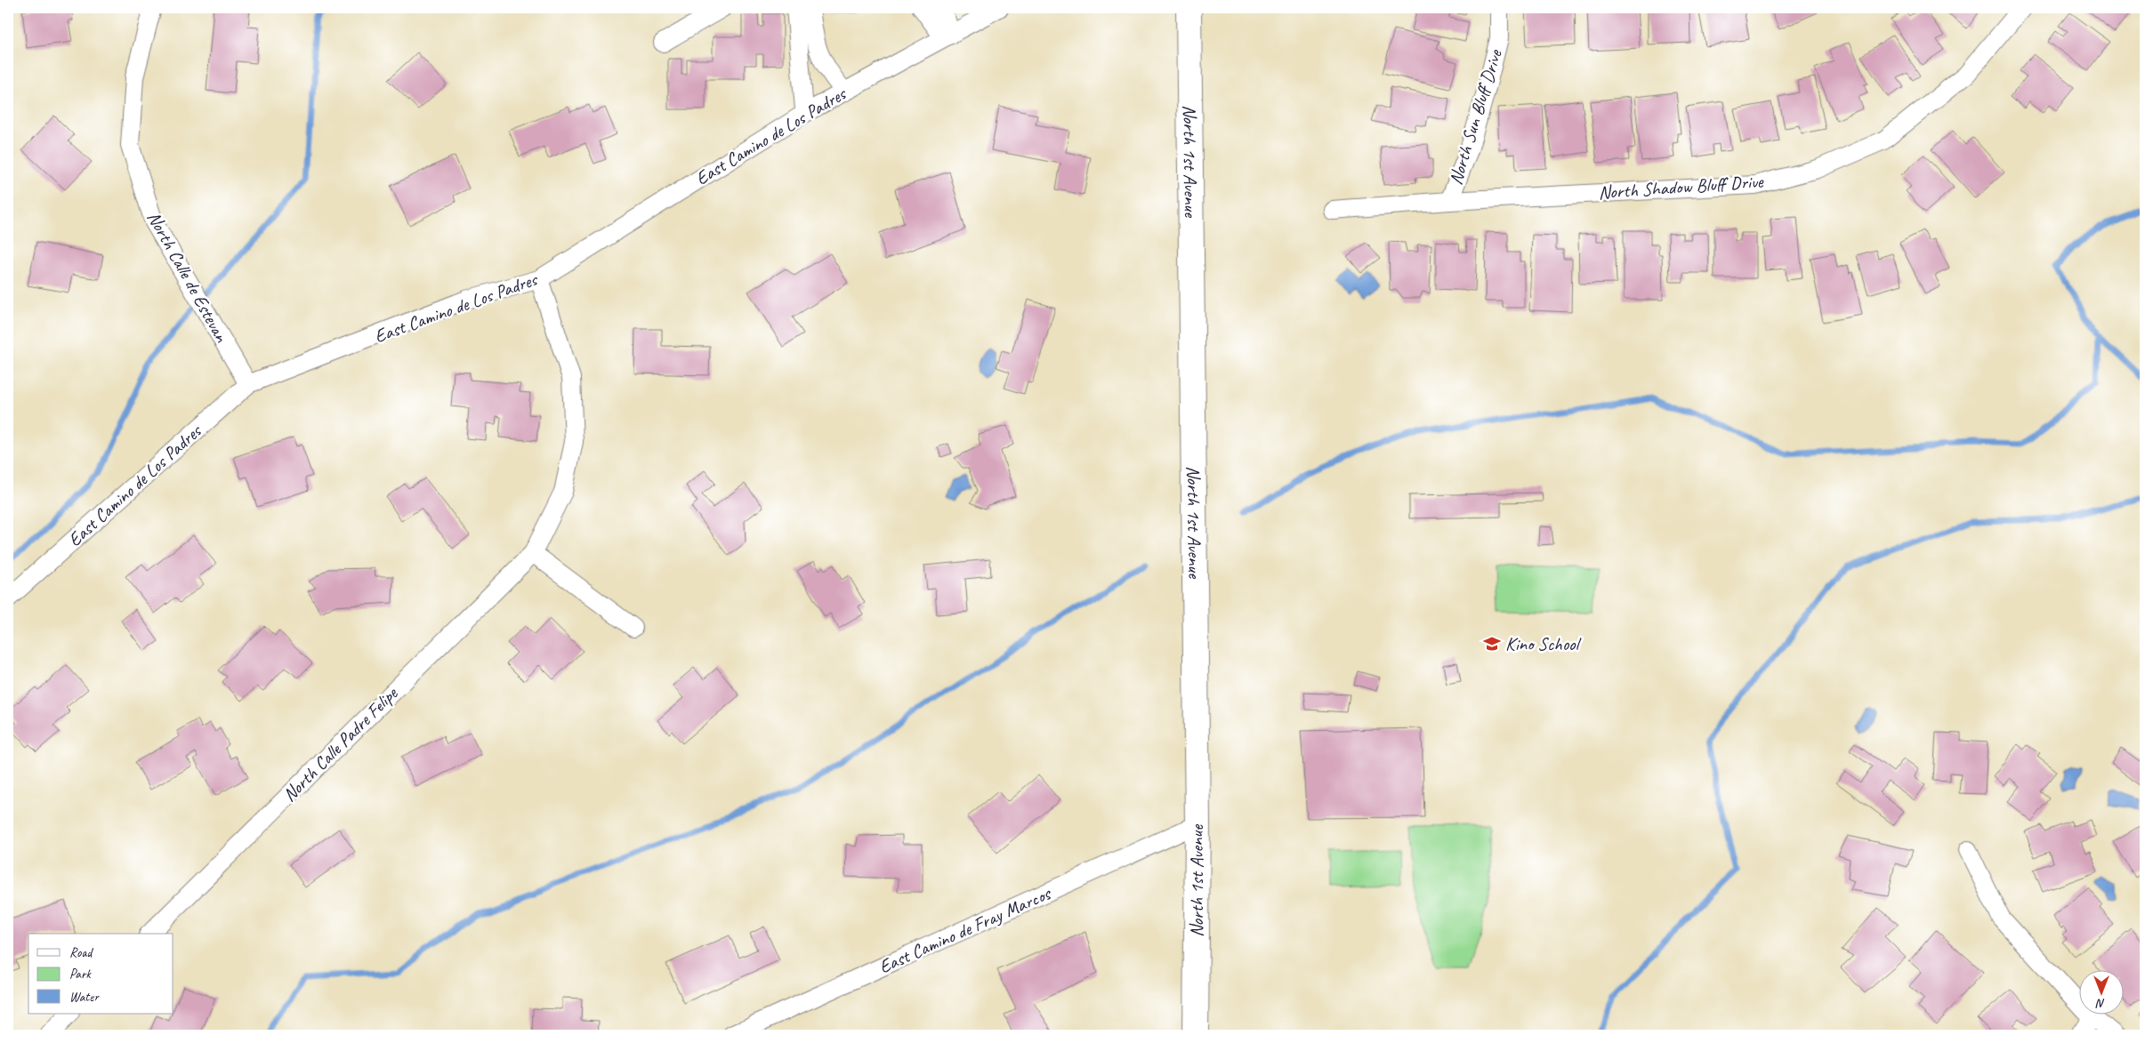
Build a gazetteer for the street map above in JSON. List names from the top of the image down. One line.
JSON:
{"streets":{"main road":["North 1st Avenue"],"street":["North Sun Bluff Drive","East Camino de Los Padres","North Shadow Bluff Drive","North Calle de Estevan","North Calle Padre Felipe","East Camino de Fray Marcos"]},"crossings":[["North Sun Bluff Drive","North Shadow Bluff Drive"],["East Camino de Los Padres","North Calle de Estevan"],["East Camino de Los Padres","North Calle Padre Felipe"],["North 1st Avenue","East Camino de Fray Marcos"]],"places":{"school or university":["Kino School"]},"legend":["Road","Park","Water"],"north":"bottom"}
